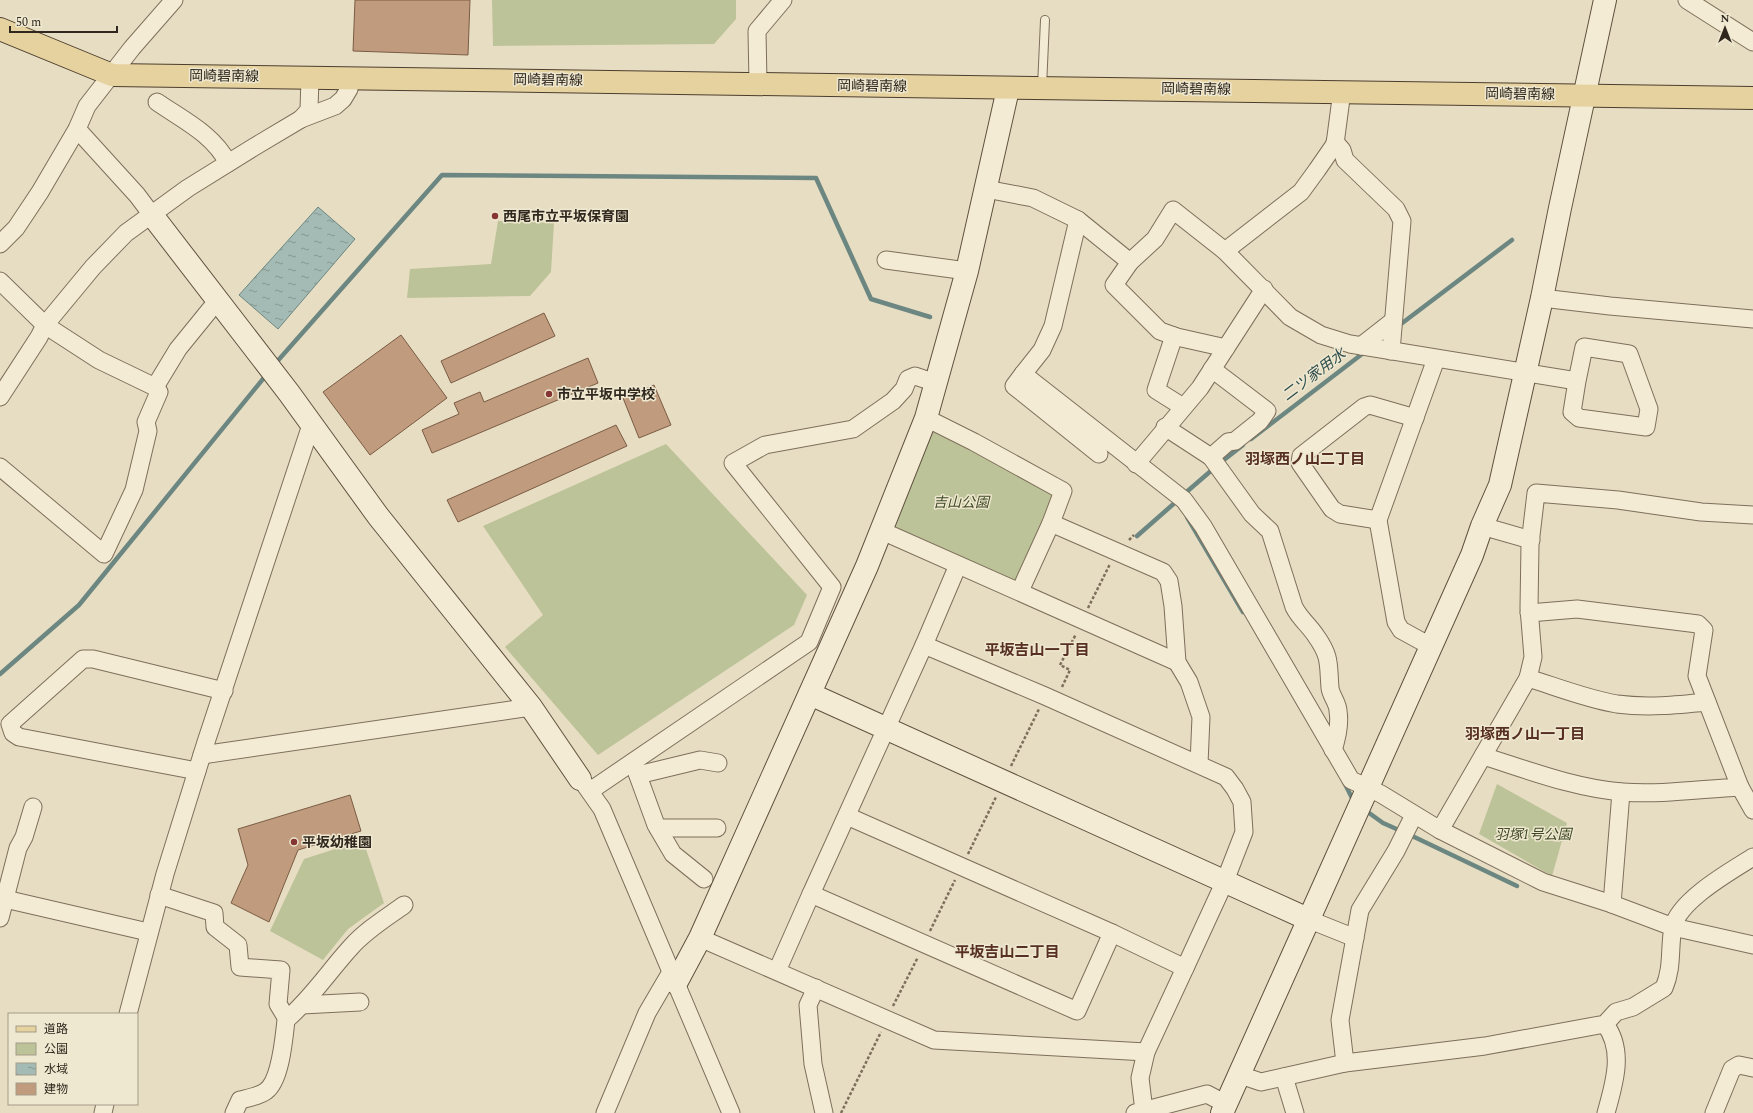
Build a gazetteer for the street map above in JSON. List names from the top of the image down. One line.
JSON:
{"streets":{"main road":["岡崎碧南線"]},"districts":["羽塚西ノ山二丁目","平坂吉山一丁目","羽塚西ノ山一丁目","平坂吉山二丁目"],"water":["二ツ家用水"],"parks":["吉山公園","羽塚1号公園"],"places":["西尾市立平坂保育園","市立平坂中学校","平坂幼稚園"],"legend":["道路","公園","水域","建物"],"scale_bar":"50 m","north":"top"}
